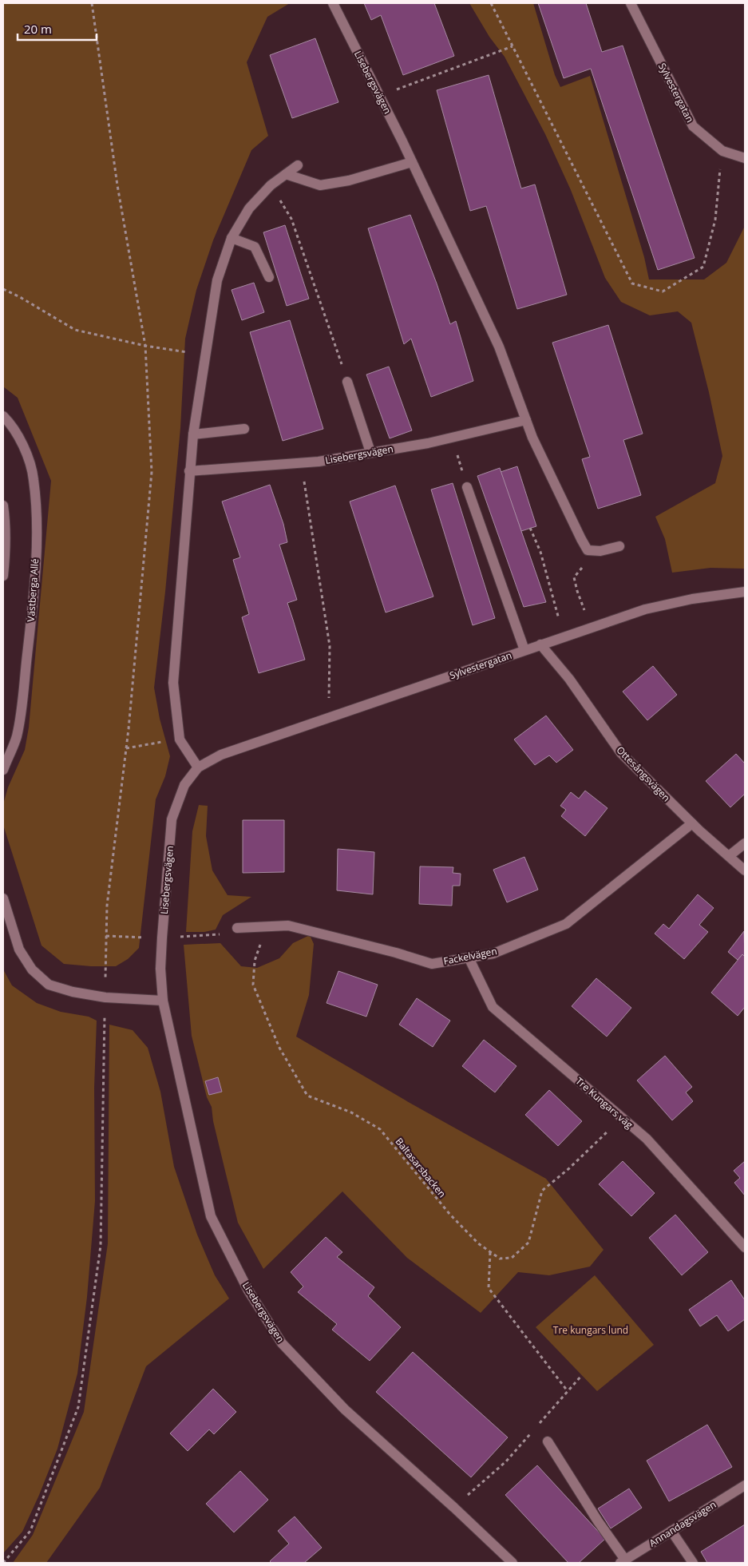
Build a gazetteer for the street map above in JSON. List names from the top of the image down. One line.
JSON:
{"streets":{"street":["Lisebergsvägen","Sylvestergatan","Västberga Allé","Ottesångsvägen","Fackelvägen","Tre Kungars väg","Annandagsvägen"],"path":["Baltasarsbacken"]},"crossings":[["Lisebergsvägen","Sylvestergatan"],["Sylvestergatan","Ottesångsvägen"],["Ottesångsvägen","Fackelvägen"],["Fackelvägen","Tre Kungars väg"],["Fackelvägen","Baltasarsbacken"],["Tre Kungars väg","Baltasarsbacken"]],"parks":["Tre kungars lund"],"scale_bar":"20 m"}
